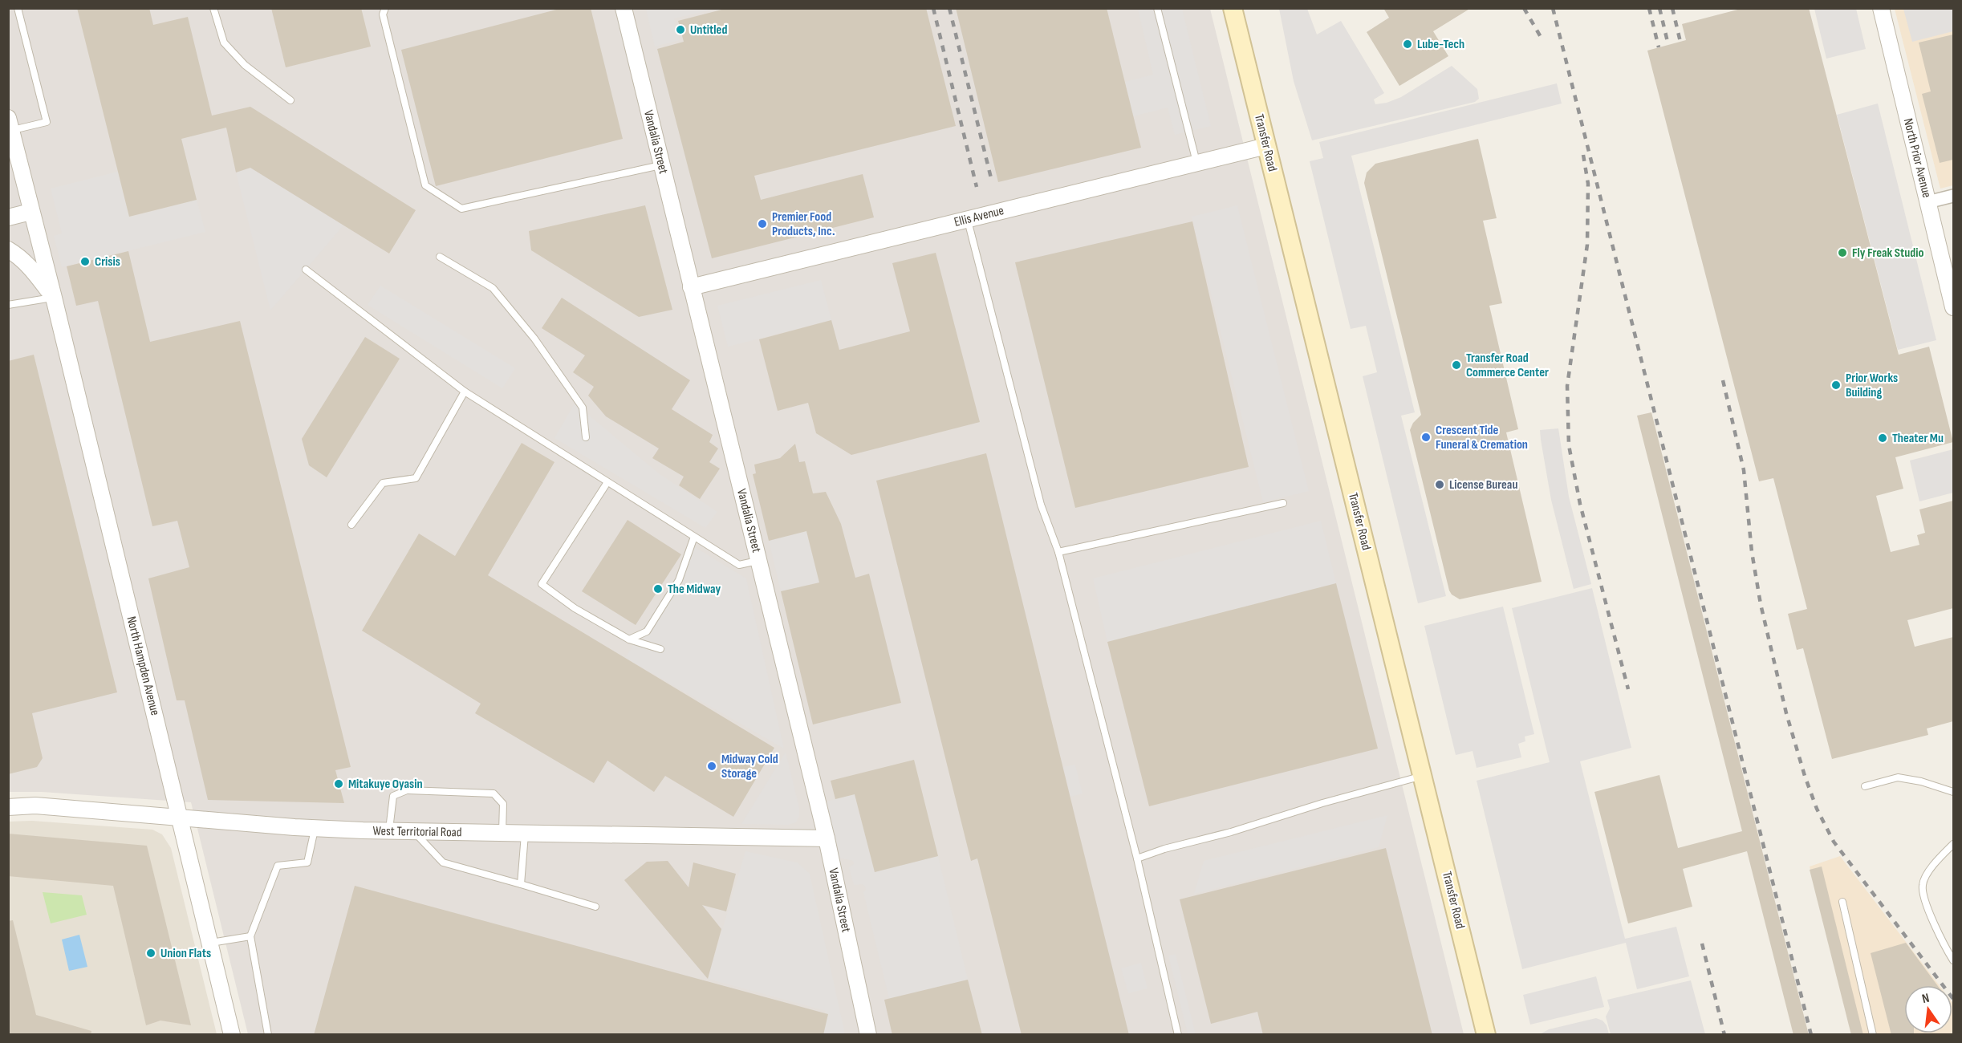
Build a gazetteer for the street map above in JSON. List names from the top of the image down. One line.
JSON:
{"streets":{"main road":["Transfer Road"],"street":["Vandalia Street","North Prior Avenue","Ellis Avenue","North Hampden Avenue","West Territorial Road"]},"crossings":[["Vandalia Street","Ellis Avenue"],["Vandalia Street","West Territorial Road"],["Transfer Road","Ellis Avenue"],["North Hampden Avenue","West Territorial Road"]],"places":["Untitled","Lube-Tech","Premier Food Products, Inc.","Fly Freak Studio","Crisis","Transfer Road Commerce Center","Prior Works Building","Crescent Tide Funeral & Cremation","Theater Mu","License Bureau","The Midway","Midway Cold Storage","Mitakuye Oyasin","Union Flats"],"north":"top"}
